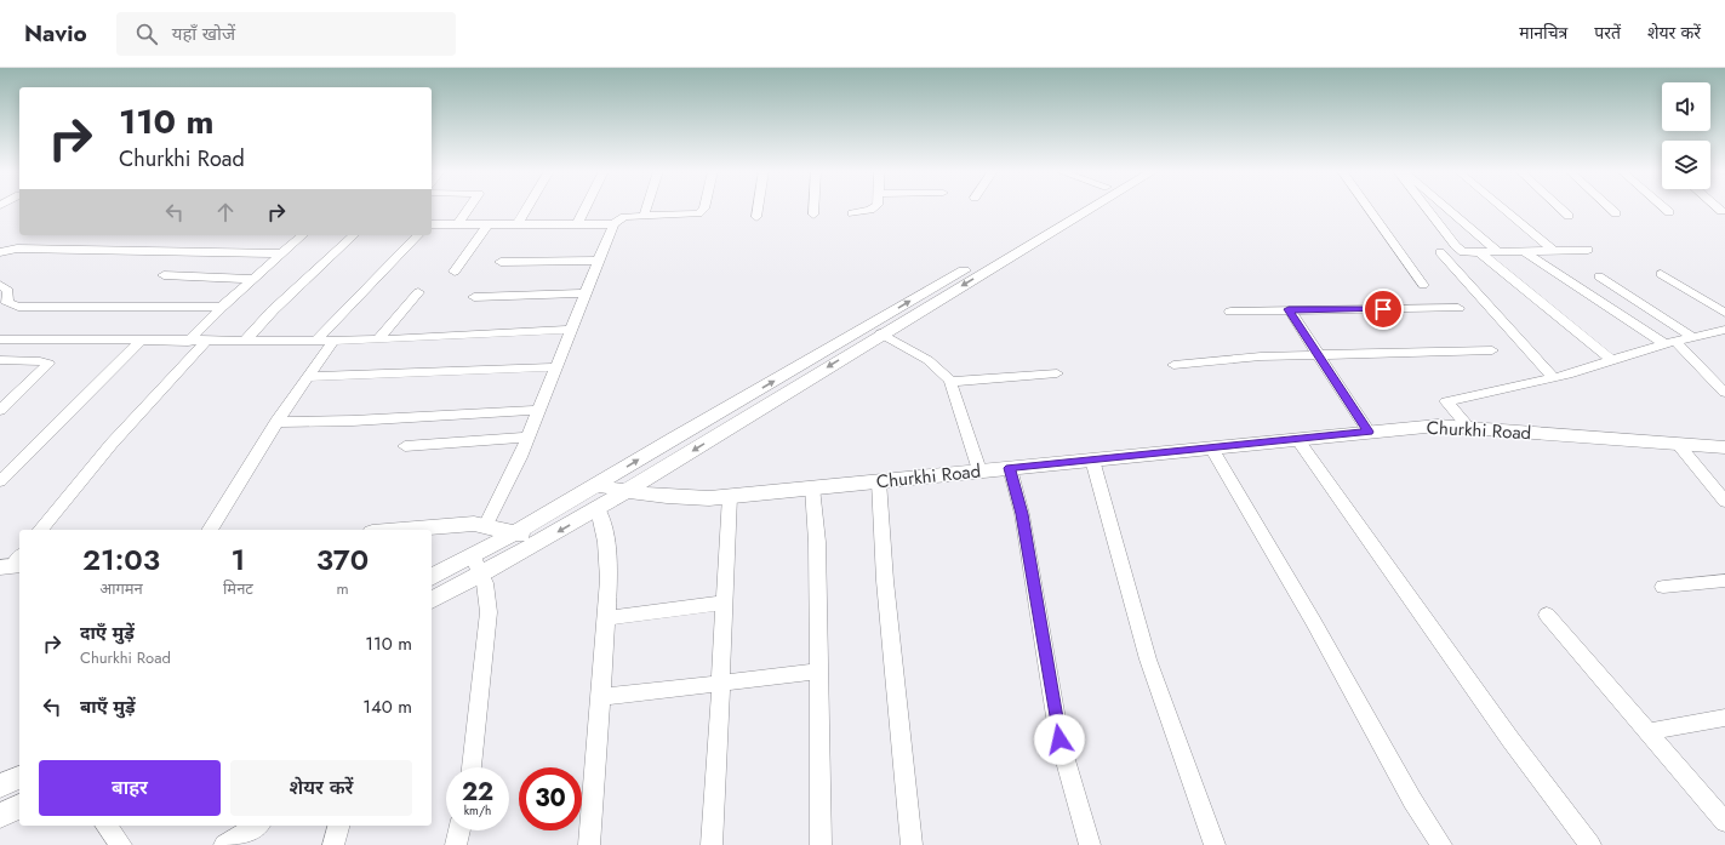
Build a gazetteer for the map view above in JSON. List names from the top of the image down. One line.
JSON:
{"streets":{"street":["Churkhi Road"]},"page":{"header":"Navio","search":"यहाँ खोजें","nav":["मानचित्र","परतें","शेयर करें"],"turn":["110 m","Churkhi Road"],"eta":["21:03","आगमन","1","मिनट","370","m"],"list":[{"name":"दाएँ मुड़ें","note":"Churkhi Road","value":"110 m"},{"name":"बाएँ मुड़ें","value":"140 m"}],"buttons":["बाहर","शेयर करें"],"speed":"22 km/h","limit":"30"}}
